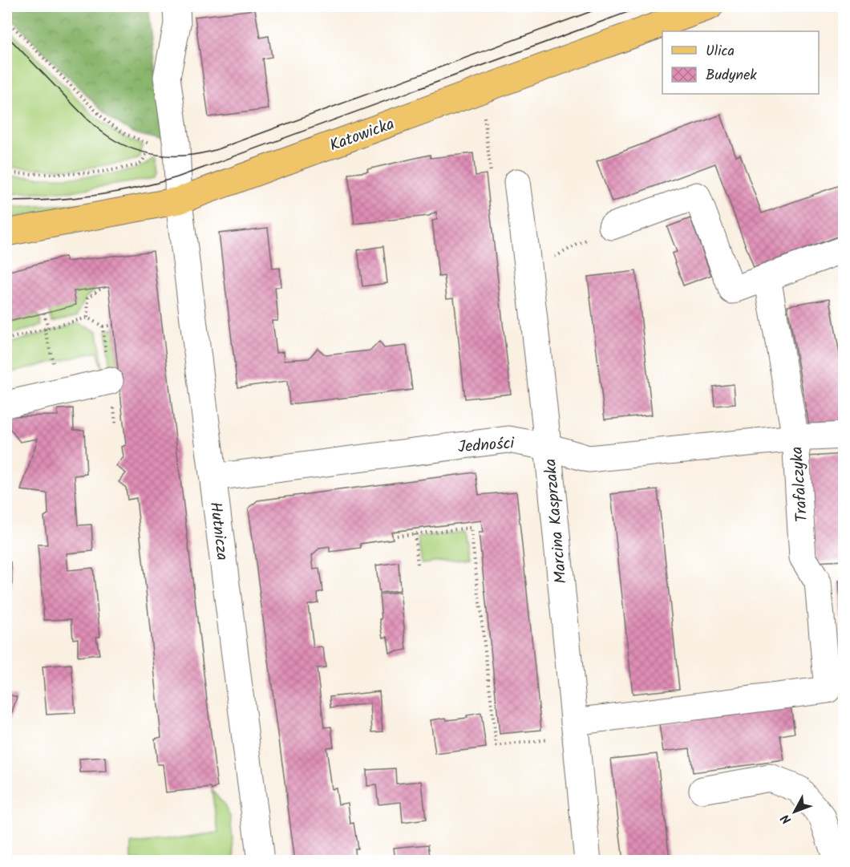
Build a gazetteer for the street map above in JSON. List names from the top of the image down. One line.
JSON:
{"streets":{"main road":["Katowicka"],"street":["Jedności","Trafalczyka","Marcina Kasprzaka","Hutnicza"]},"crossings":[["Katowicka","Hutnicza"],["Jedności","Trafalczyka"],["Jedności","Marcina Kasprzaka"],["Jedności","Hutnicza"],["Trafalczyka","Marcina Kasprzaka"]],"legend":["Ulica","Budynek"],"north":"bottom left"}
